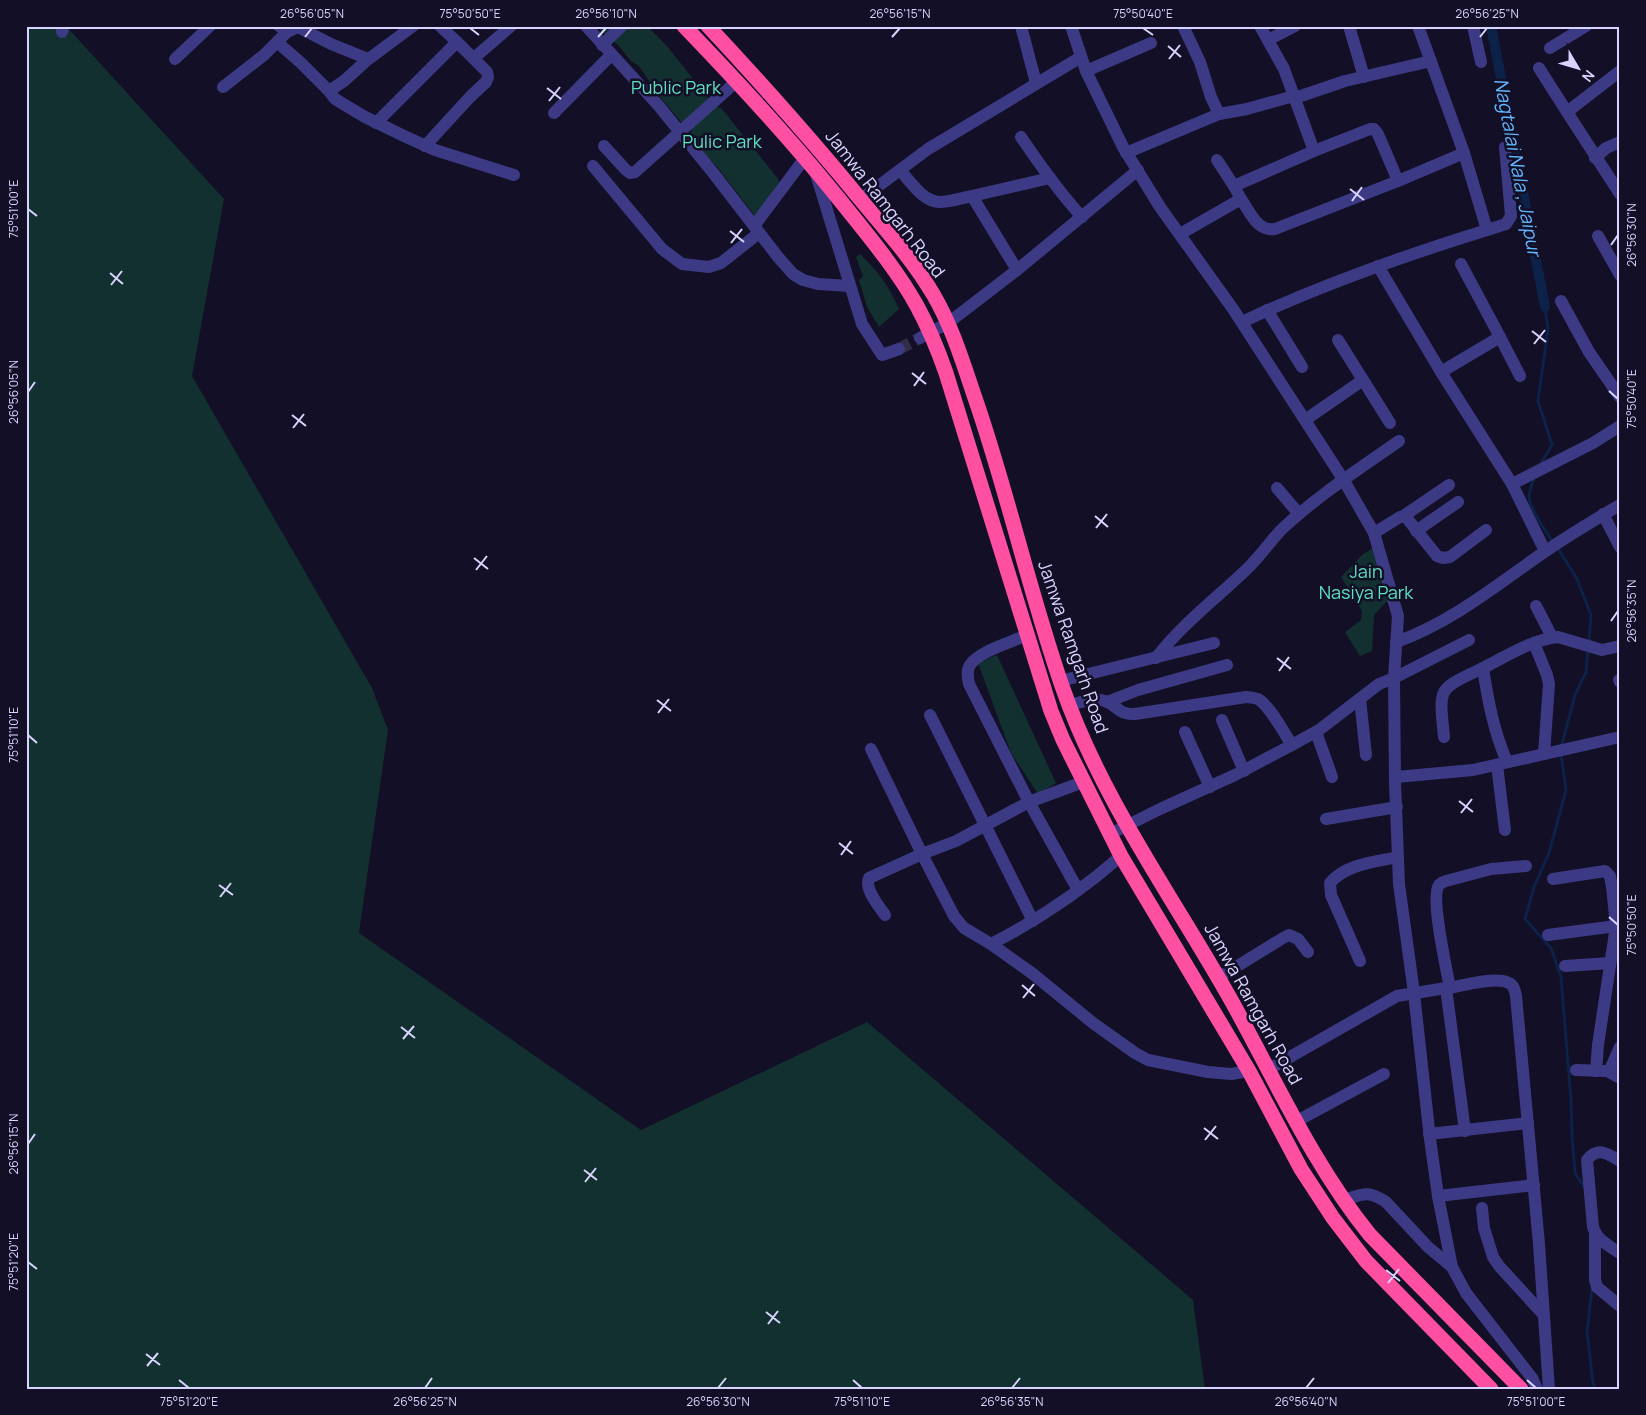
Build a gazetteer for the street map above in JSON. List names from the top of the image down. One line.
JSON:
{"streets":{"highway":["Jamwa Ramgarh Road"]},"water":["Nagtalai Nala , Jaipur"],"parks":["Public Park","Pulic Park","Jain Nasiya Park"],"north":"bottom right","coordinates":["26°56'05\"N","75°50'50\"E","26°56'10\"N","26°56'15\"N","75°50'40\"E","26°56'25\"N","75°51'00\"E","26°56'30\"N","26°56'35\"N","75°51'10\"E","75°51'20\"E","26°56'40\"N"]}
